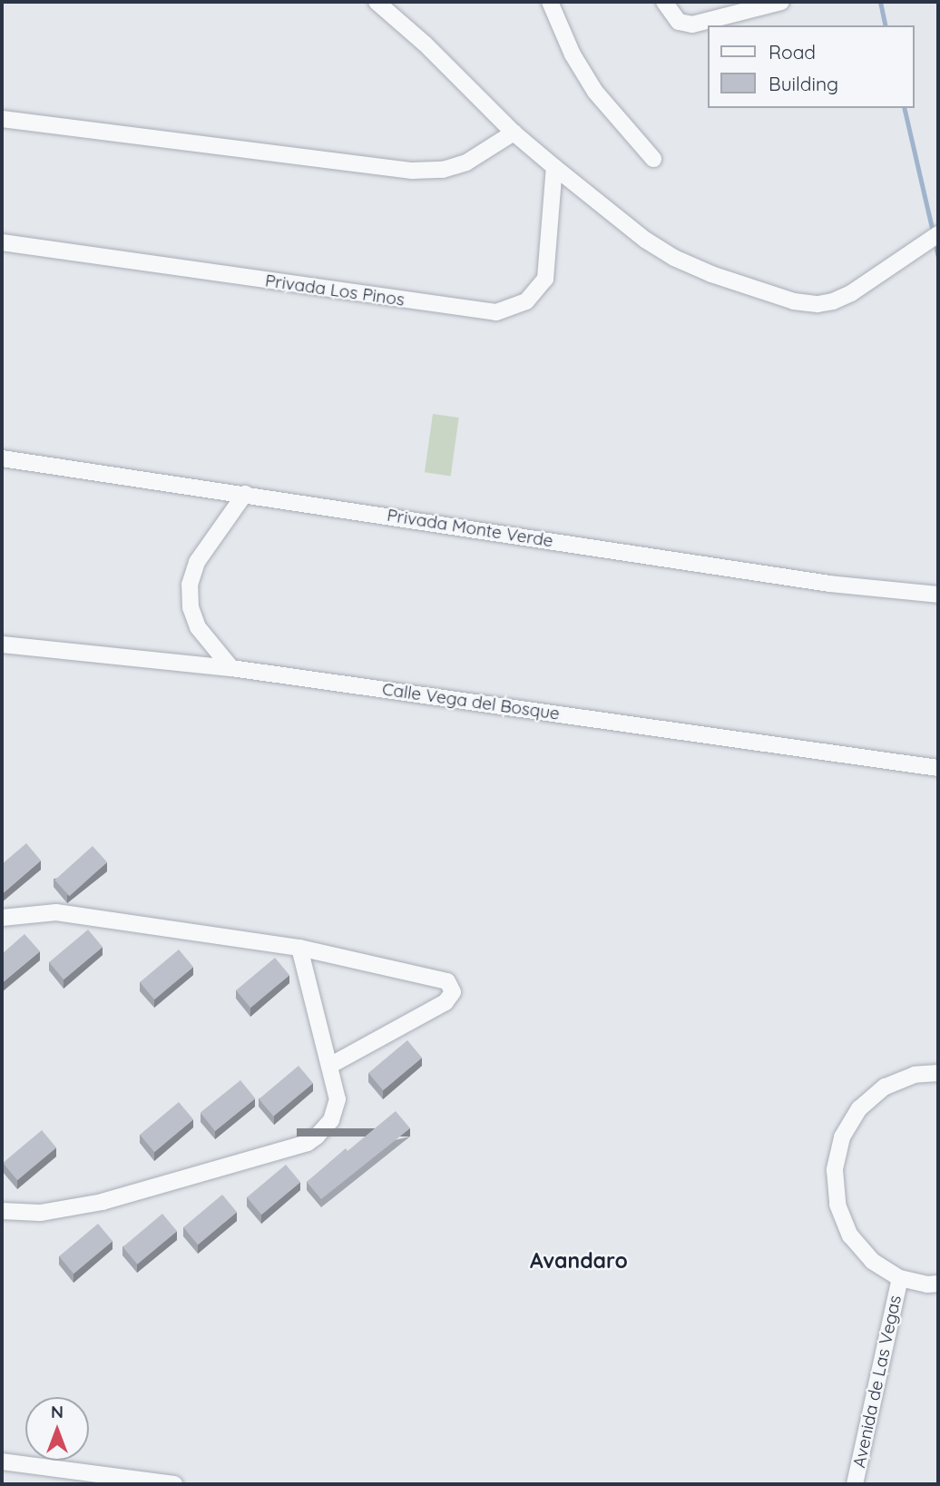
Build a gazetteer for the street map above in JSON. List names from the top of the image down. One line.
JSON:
{"streets":{"street":["Privada Los Pinos","Privada Monte Verde","Calle Vega del Bosque","Avenida de Las Vegas"]},"districts":["Avandaro"],"legend":["Road","Building"],"north":"top"}
